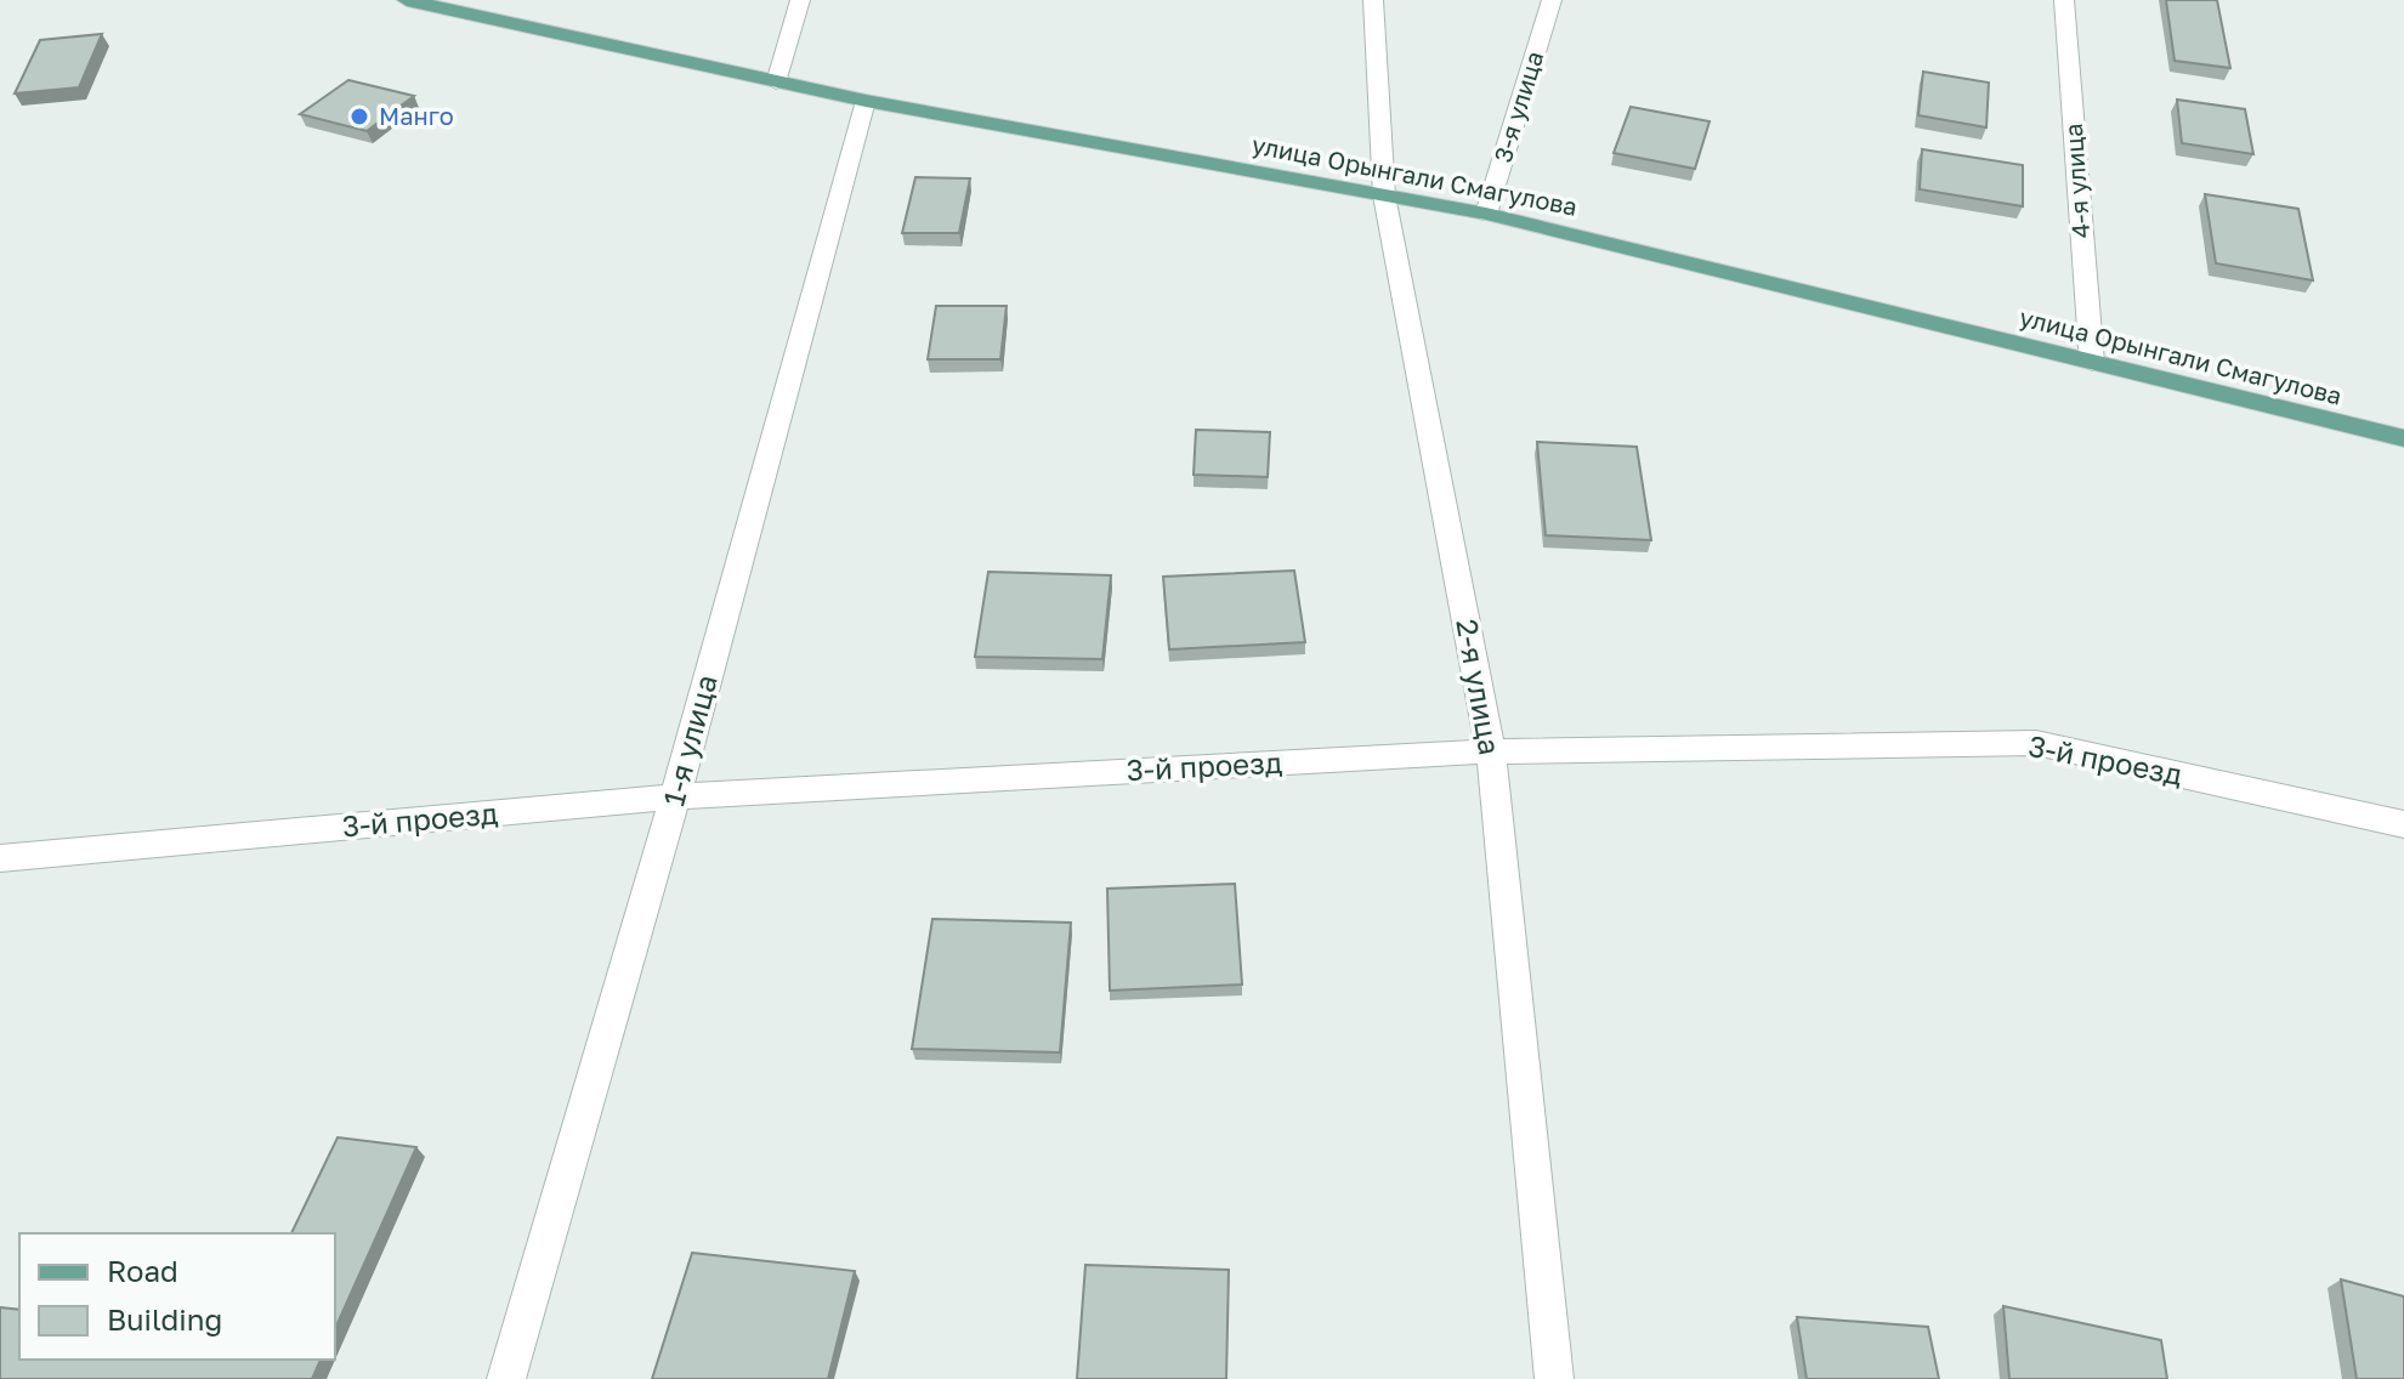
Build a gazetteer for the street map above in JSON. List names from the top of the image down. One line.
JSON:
{"streets":{"main road":["улица Орынгали Смагулова"],"street":["3-я улица","4-я улица","2-я улица","1-я улица","3-й проезд"]},"crossings":[["3-я улица","улица Орынгали Смагулова"],["улица Орынгали Смагулова","4-я улица"],["улица Орынгали Смагулова","2-я улица"],["улица Орынгали Смагулова","1-я улица"],["2-я улица","3-й проезд"],["1-я улица","3-й проезд"]],"places":["Манго"],"legend":["Road","Building"]}
